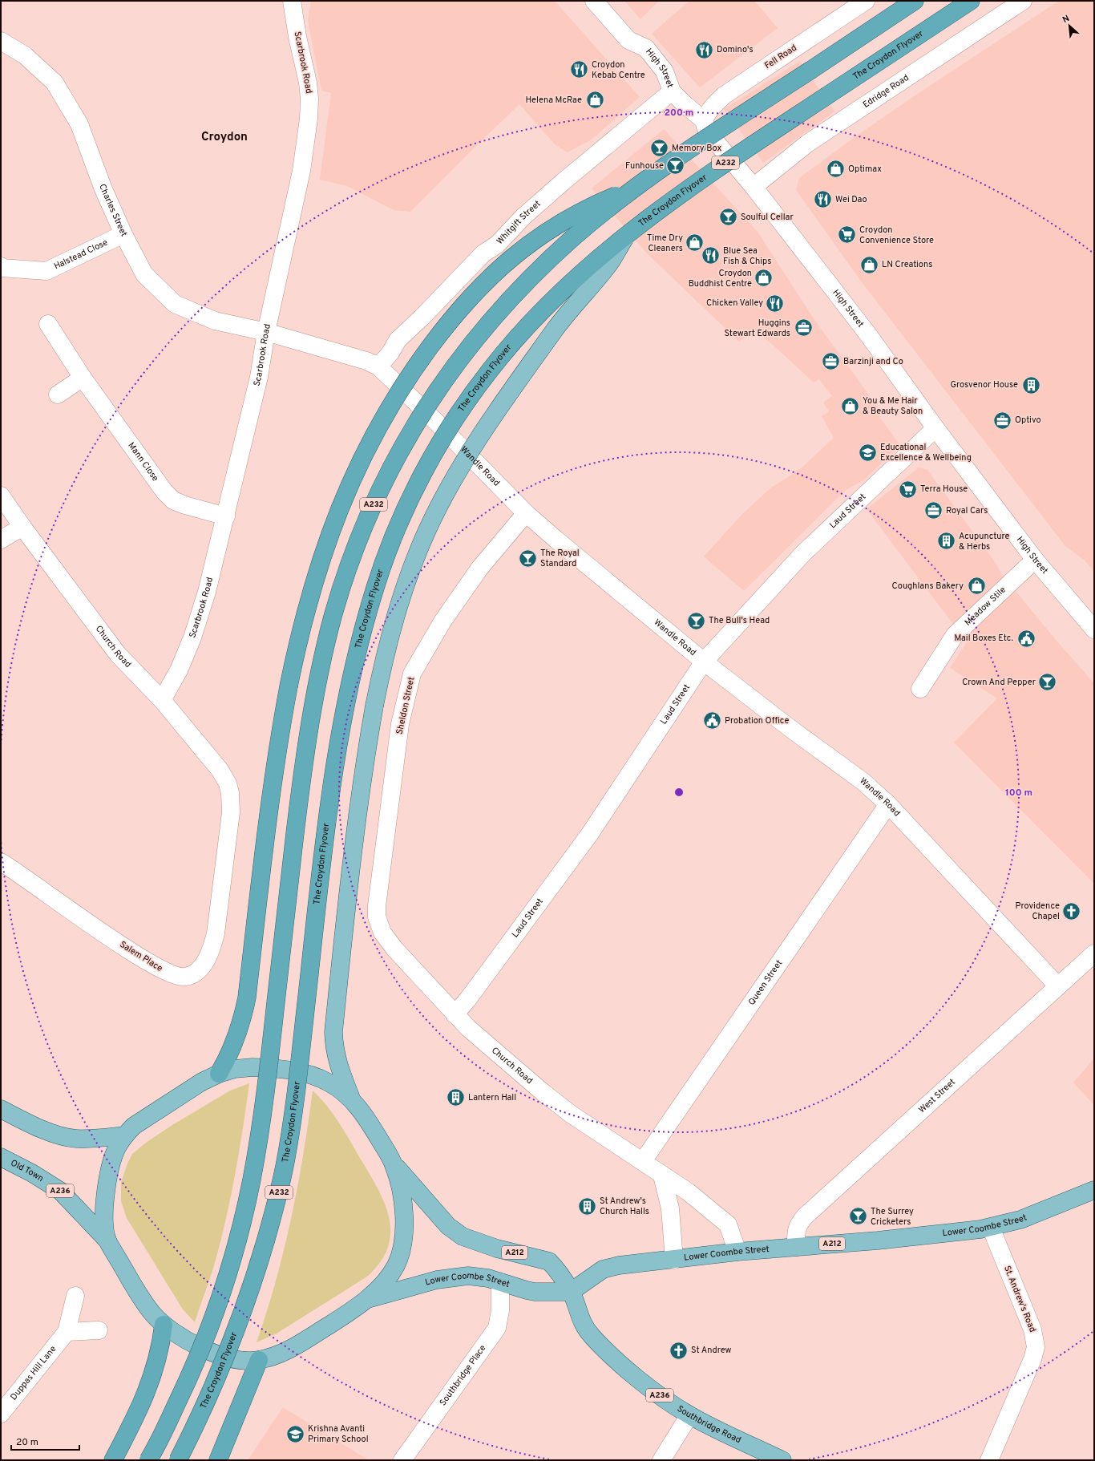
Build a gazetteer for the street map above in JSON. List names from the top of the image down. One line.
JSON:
{"streets":{"highway":["The Croydon Flyover","A232"],"main road":["Old Town","A236","Lower Coombe Street","A212","Southbridge Road"],"street":["Fell Road","Scarbrook Road","High Street","Edridge Road","Charles Street","Whitgift Street","Halstead Close","Mann Close","Wandle Road","Laud Street","Meadow Stile","Church Road","Sheldon Street","Salem Place","Queen Street","West Street","St. Andrew's Road","Duppas Hill Lane","Southbridge Place"]},"crossings":[["Fell Road","High Street"],["Scarbrook Road","Charles Street"],["Scarbrook Road","Mann Close"],["Scarbrook Road","Wandle Road"],["Scarbrook Road","Church Road"],["High Street","Edridge Road"],["High Street","Whitgift Street"],["High Street","Laud Street"],["High Street","Meadow Stile"],["Charles Street","Halstead Close"],["Charles Street","Wandle Road"],["Whitgift Street","Wandle Road"],["Wandle Road","Laud Street"],["Wandle Road","Sheldon Street"],["Wandle Road","Queen Street"],["Wandle Road","West Street"],["Laud Street","Church Road"],["Church Road","Sheldon Street"],["Church Road","Salem Place"],["Church Road","Queen Street"],["Church Road","Lower Coombe Street"],["West Street","Lower Coombe Street"],["Lower Coombe Street","A212"],["Lower Coombe Street","St. Andrew's Road"],["Lower Coombe Street","Southbridge Place"],["Lower Coombe Street","Southbridge Road"],["A212","Southbridge Road"]],"districts":["Croydon"],"places":{"restaurant":["Domino's","Croydon Kebab Centre","Wei Dao","Blue Sea Fish & Chips","Chicken Valley"],"shop":["Helena McRae","Optimax","Time Dry Cleaners","LN Creations","Croydon Buddhist Centre","You & Me Hair & Beauty Salon","Coughlans Bakery"],"bar":["Memory Box","Funhouse","Soulful Cellar","The Royal Standard","The Bull's Head","Crown And Pepper","The Surrey Cricketers"],"supermarket":["Croydon Convenience Store","Terra House"],"office":["Huggins Stewart Edwards","Barzinji and Co","Optivo","Royal Cars"],"building":["Grosvenor House","Acupuncture & Herbs","Lantern Hall","St Andrew's Church Halls"],"school or university":["Educational Excellence & Wellbeing","Krishna Avanti Primary School"],"public building":["Mail Boxes Etc.","Probation Office"],"church":["Providence Chapel","St Andrew"]},"scale_bar":"20 m","north":"top left","rings":["200 m","100 m"]}
